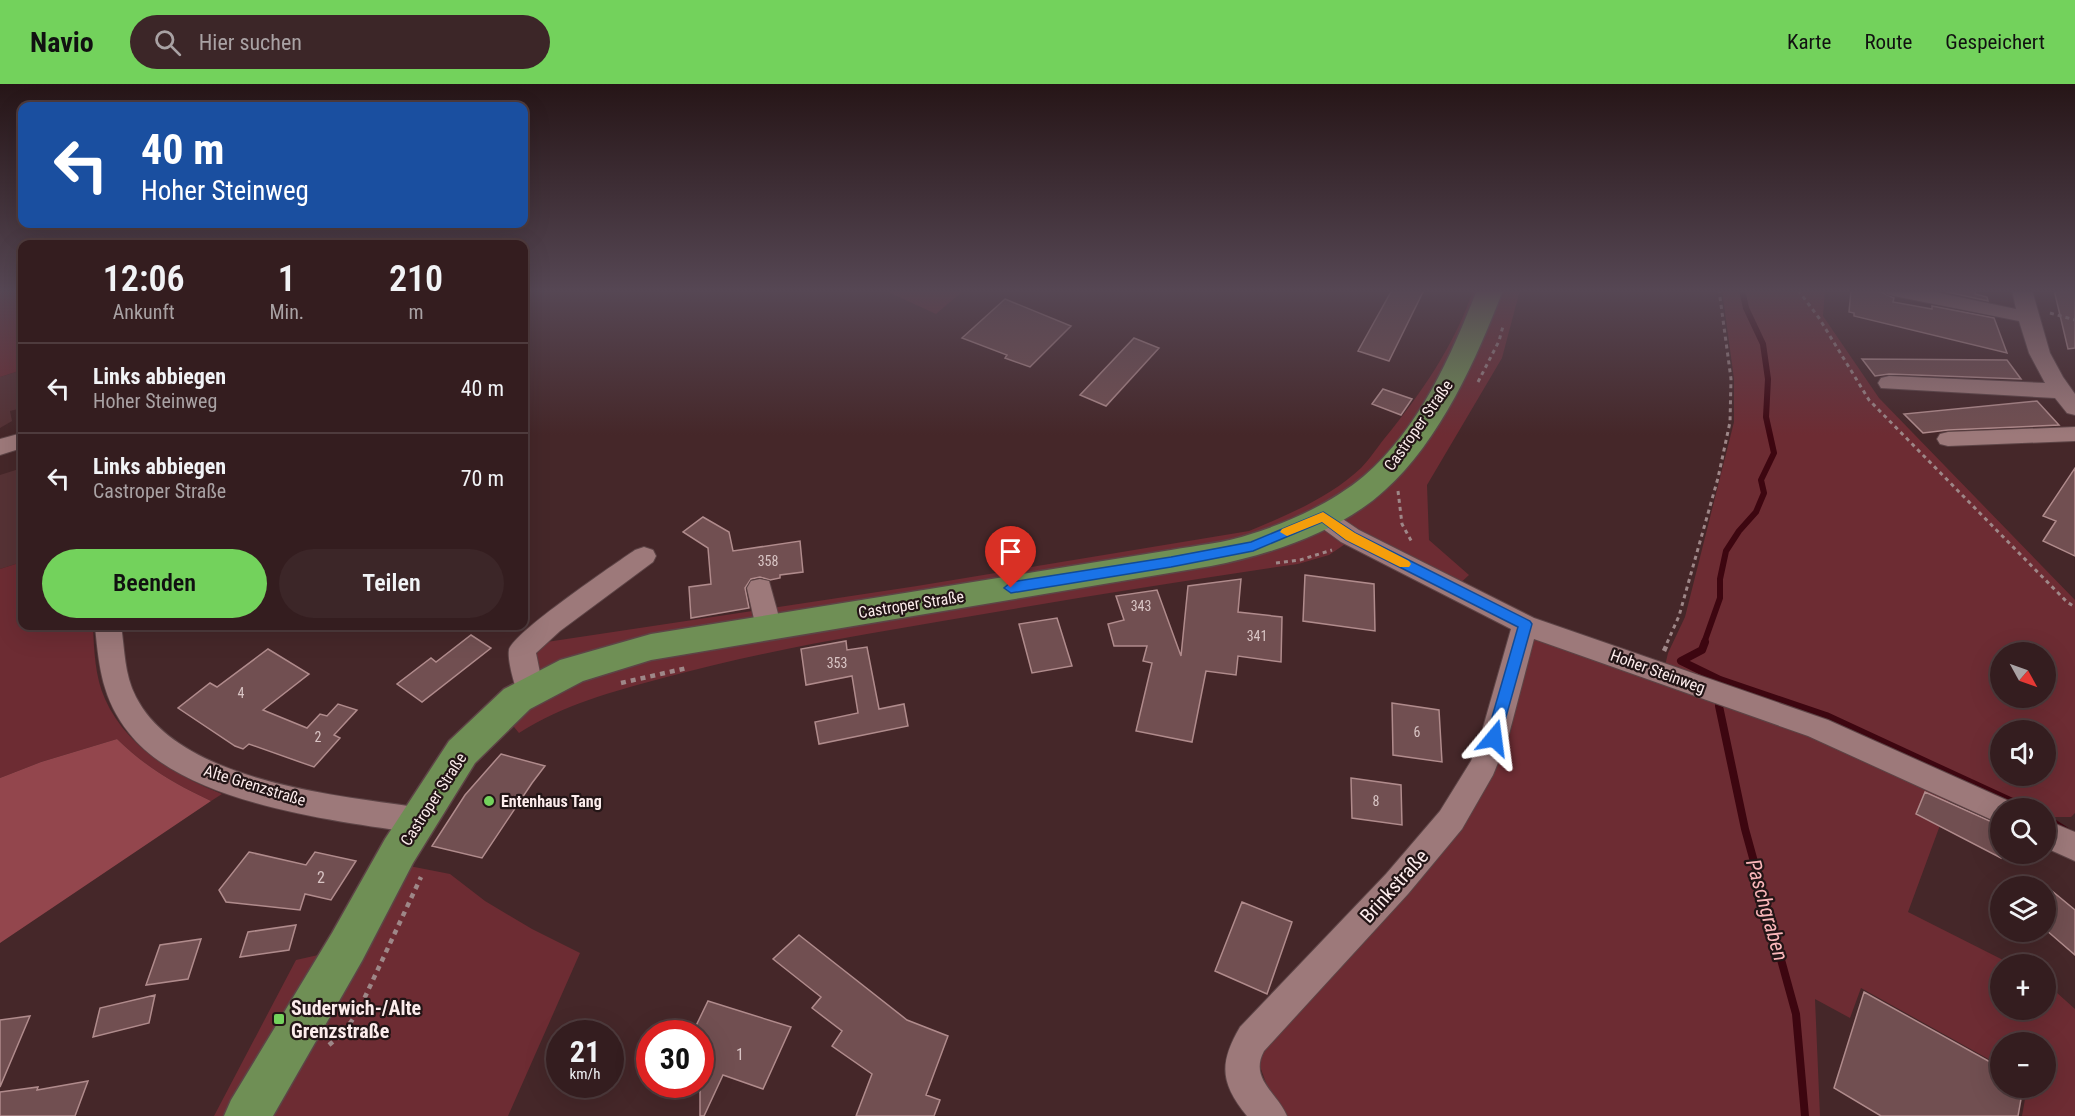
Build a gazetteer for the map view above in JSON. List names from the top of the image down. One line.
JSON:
{"streets":{"main road":["Castroper Straße"],"street":["Hoher Steinweg","Alte Grenzstraße","Brinkstraße"]},"crossings":[["Castroper Straße","Hoher Steinweg"],["Castroper Straße","Alte Grenzstraße"],["Hoher Steinweg","Brinkstraße"]],"water":["Paschgraben"],"places":{"other":["Entenhaus Tang"],"transit":["Suderwich-/Alte Grenzstraße"]},"house_numbers":["358","343","341","353","4","6","2","8","2","1"],"north":"bottom right","page":{"header":"Navio","search":"Hier suchen","nav":["Karte","Route","Gespeichert"],"turn":["40 m","Hoher Steinweg"],"eta":["12:06","Ankunft","1","Min.","210","m"],"list":[{"name":"Links abbiegen","note":"Hoher Steinweg","value":"40 m"},{"name":"Links abbiegen","note":"Castroper Straße","value":"70 m"}],"buttons":["Beenden","Teilen"],"map_buttons":["+","−"],"speed":"21 km/h","limit":"30"}}
